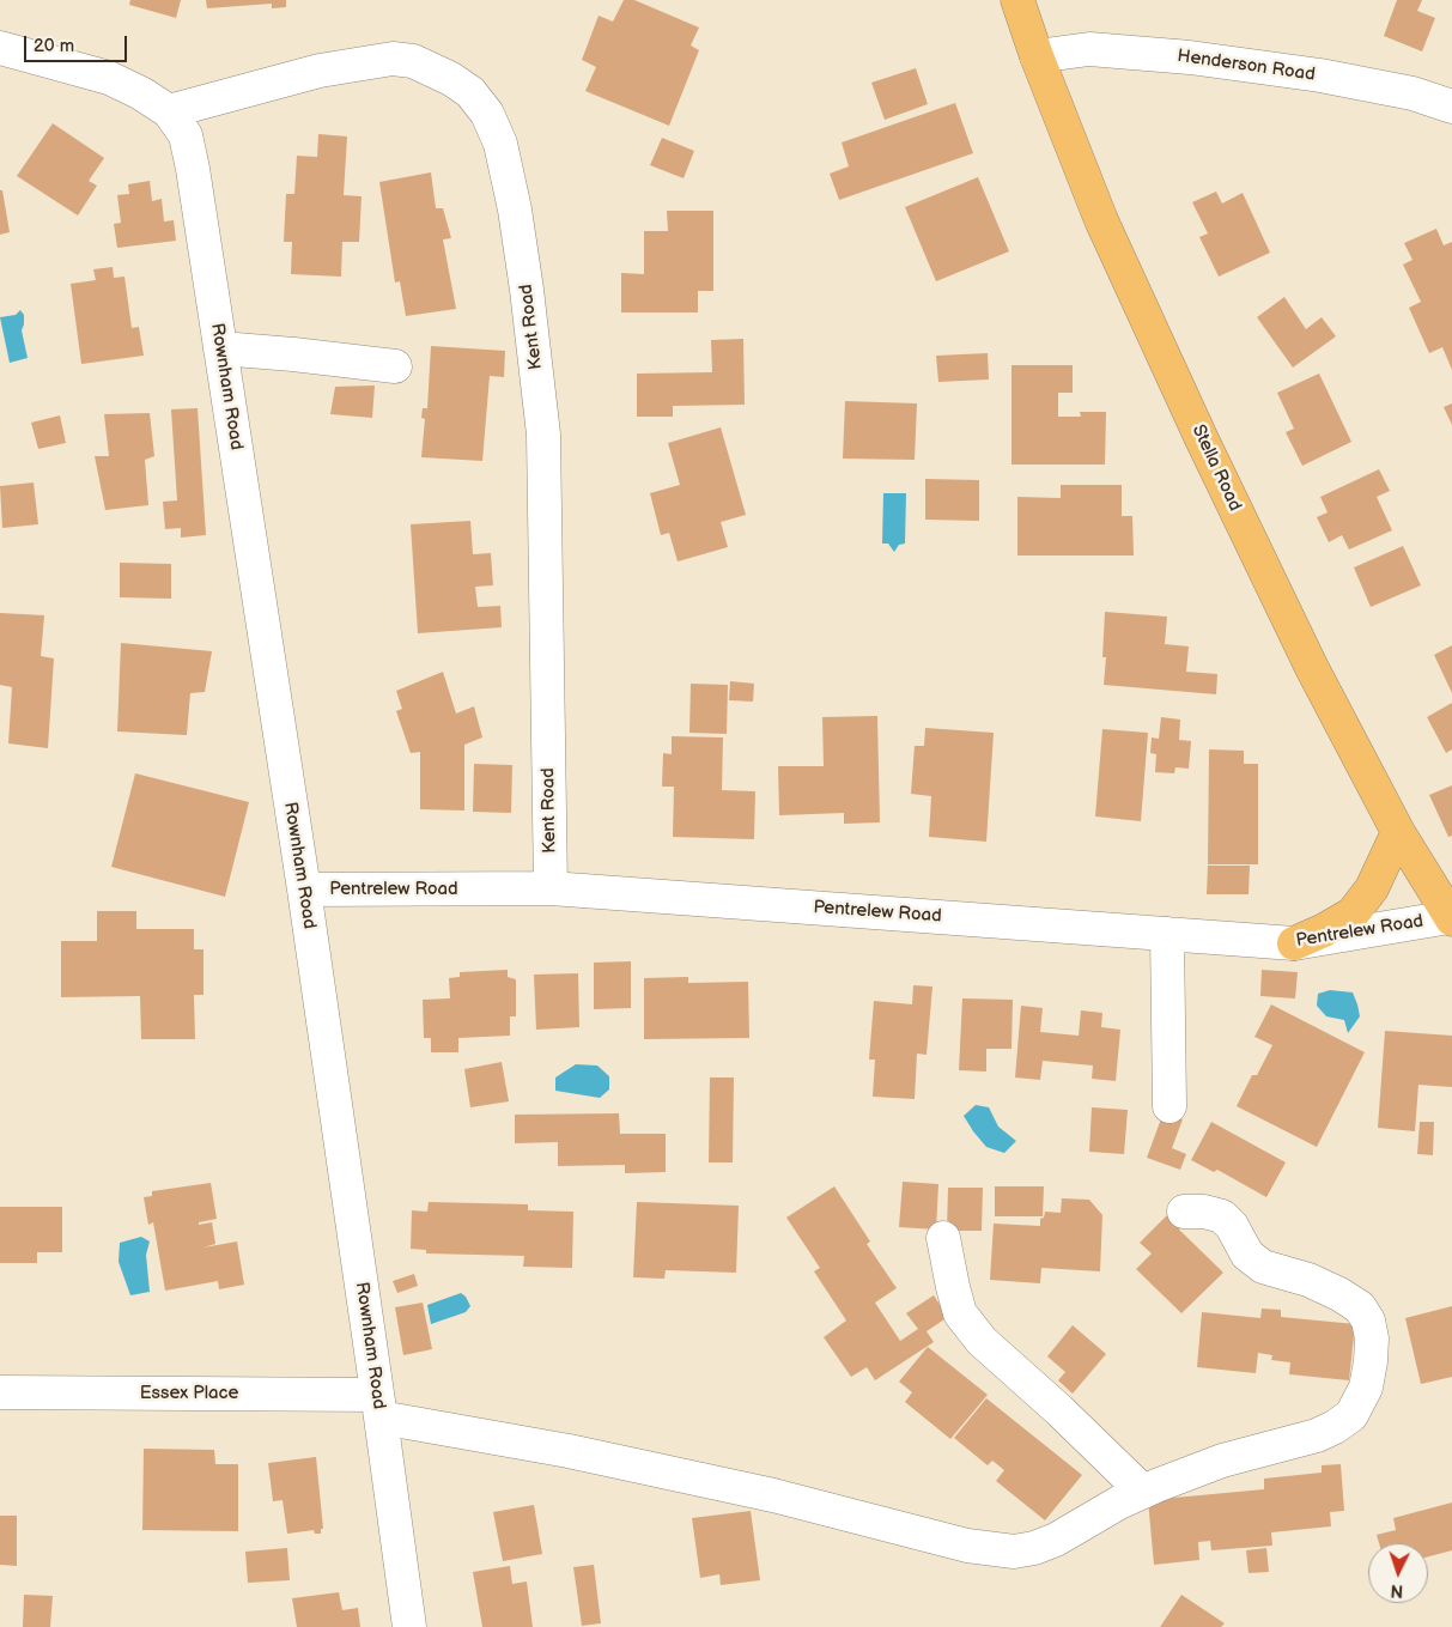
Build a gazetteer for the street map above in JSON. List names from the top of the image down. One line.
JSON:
{"streets":{"main road":["Stella Road"],"street":["Henderson Road","Kent Road","Rownham Road","Pentrelew Road","Essex Place"]},"crossings":[["Henderson Road","Stella Road"],["Kent Road","Rownham Road"],["Kent Road","Pentrelew Road"],["Rownham Road","Pentrelew Road"],["Rownham Road","Essex Place"],["Stella Road","Pentrelew Road"]],"scale_bar":"20 m","north":"bottom"}
